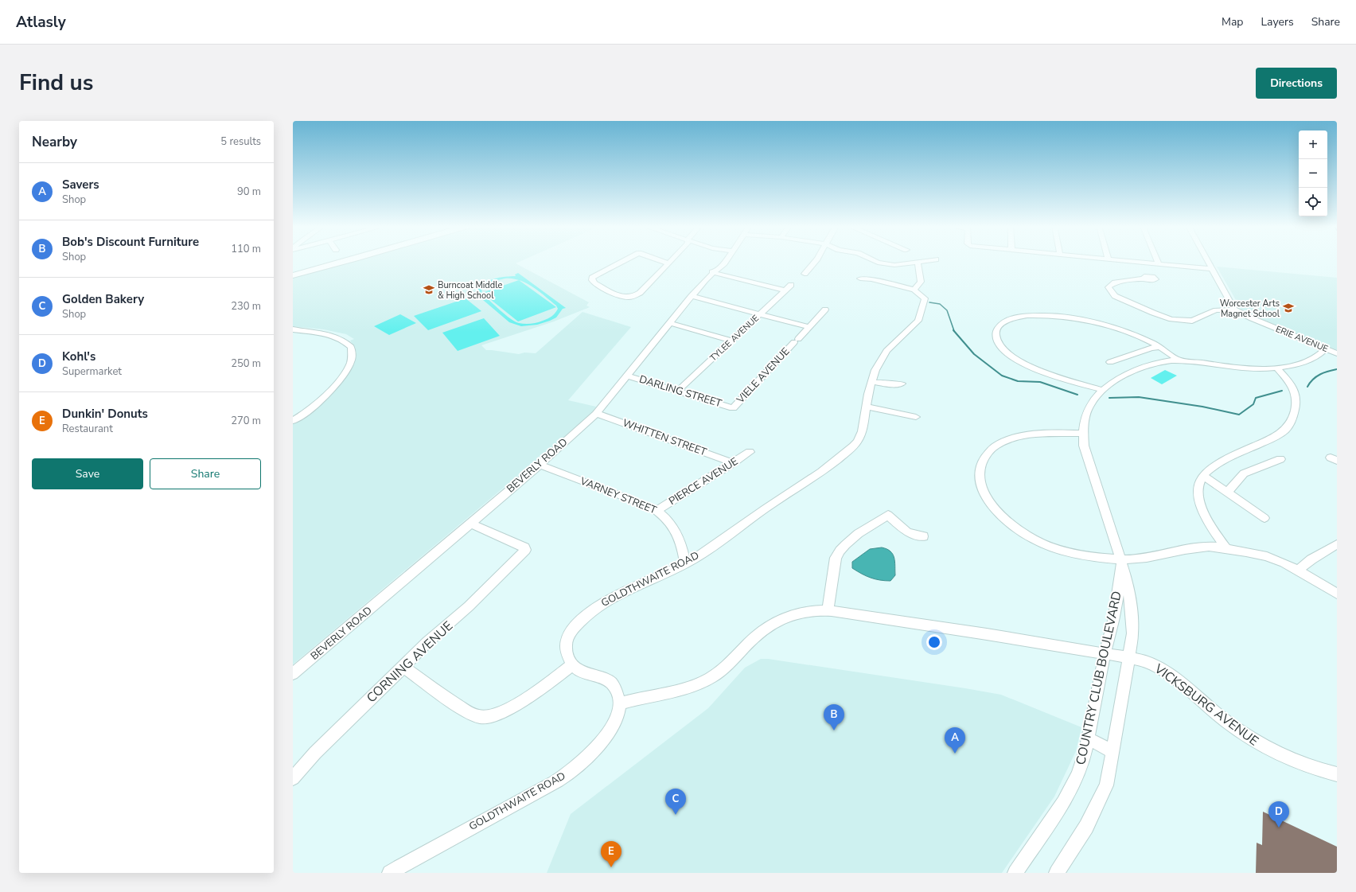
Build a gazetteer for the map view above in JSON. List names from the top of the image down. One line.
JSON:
{"streets":{"street":["TYLEE AVENUE","ERIE AVENUE","VIELE AVENUE","DARLING STREET","WHITTEN STREET","BEVERLY ROAD","PIERCE AVENUE","VARNEY STREET","GOLDTHWAITE ROAD","CORNING AVENUE","COUNTRY CLUB BOULEVARD","VICKSBURG AVENUE"]},"crossings":[["TYLEE AVENUE","DARLING STREET"],["ERIE AVENUE","COUNTRY CLUB BOULEVARD"],["VIELE AVENUE","DARLING STREET"],["DARLING STREET","BEVERLY ROAD"],["WHITTEN STREET","BEVERLY ROAD"],["WHITTEN STREET","PIERCE AVENUE"],["BEVERLY ROAD","VARNEY STREET"],["BEVERLY ROAD","CORNING AVENUE"],["PIERCE AVENUE","VARNEY STREET"],["VARNEY STREET","GOLDTHWAITE ROAD"],["GOLDTHWAITE ROAD","VICKSBURG AVENUE"],["COUNTRY CLUB BOULEVARD","VICKSBURG AVENUE"]],"places":{"school or university":["Burncoat Middle & High School","Worcester Arts Magnet School"]},"page":{"header":"Atlasly","nav":["Map","Layers","Share"],"title":"Find us","buttons":["Directions",["Save","Share"]],"heading":["Nearby","5 results"],"map_buttons":["+","−"],"list":[{"mark":"A","name":"Savers","note":"Shop","value":"90 m"},{"mark":"B","name":"Bob's Discount Furniture","note":"Shop","value":"110 m"},{"mark":"C","name":"Golden Bakery","note":"Shop","value":"230 m"},{"mark":"D","name":"Kohl's","note":"Supermarket","value":"250 m"},{"mark":"E","name":"Dunkin' Donuts","note":"Restaurant","value":"270 m"}],"pins":["B","A","C","D","E"]}}
